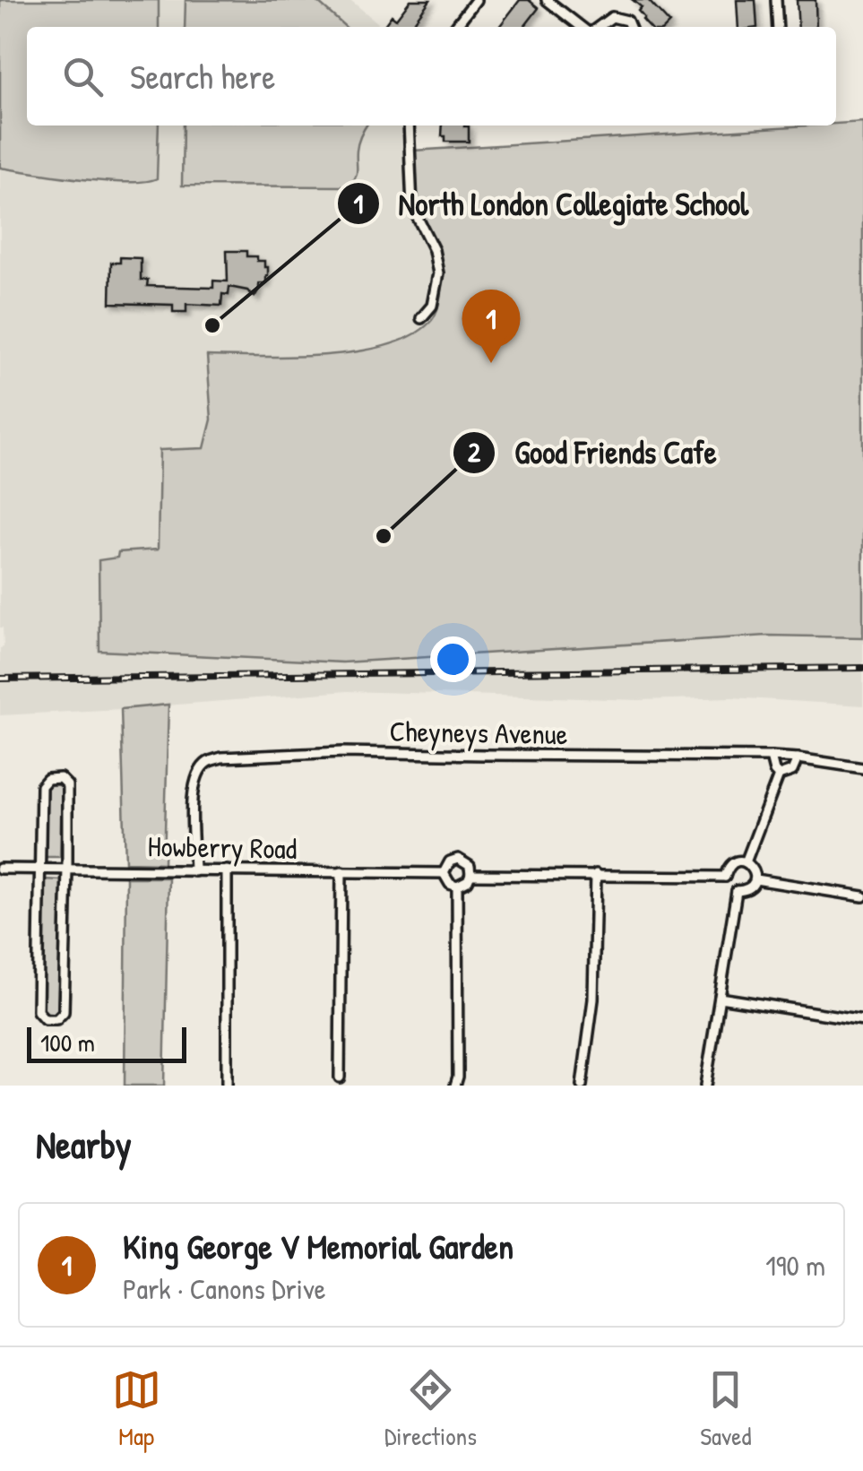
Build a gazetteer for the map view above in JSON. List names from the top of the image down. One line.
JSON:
{"streets":{"street":["Cheyneys Avenue","Howberry Road"]},"crossings":[["Cheyneys Avenue","Howberry Road"]],"places":["North London Collegiate School","Good Friends Cafe"],"scale_bar":"100 m","page":{"search":"Search here","pins":"1","scale":"100 m","heading":"Nearby","list":[{"mark":"1","name":"King George V Memorial Garden","note":"Park · Canons Drive","value":"190 m"}],"nav":["Map","Directions","Saved"]}}
